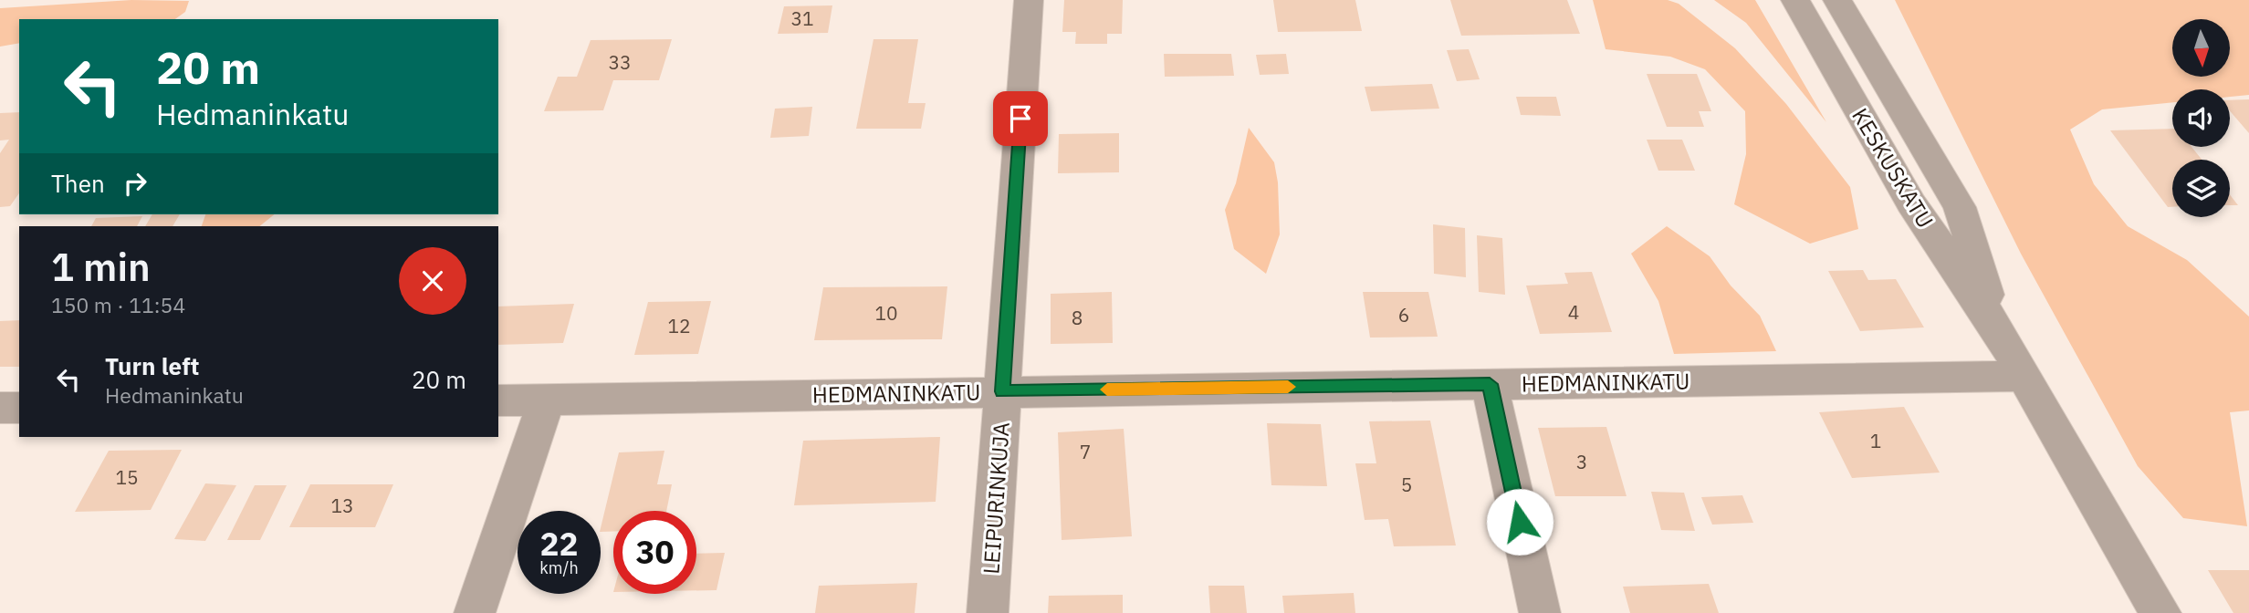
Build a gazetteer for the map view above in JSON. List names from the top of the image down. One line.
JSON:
{"streets":{"street":["KESKUSKATU","HEDMANINKATU","LEIPURINKUJA"]},"crossings":[["KESKUSKATU","HEDMANINKATU"],["HEDMANINKATU","LEIPURINKUJA"]],"house_numbers":["31","33","4","10","6","8","12","1","7","3","15","5","13"],"north":"bottom","page":{"turn":["20 m","Hedmaninkatu"],"then":"Then","heading":["1 min","150 m · 11:54"],"list":[{"name":"Turn left","note":"Hedmaninkatu","value":"20 m"}],"speed":"22 km/h","limit":"30"}}
